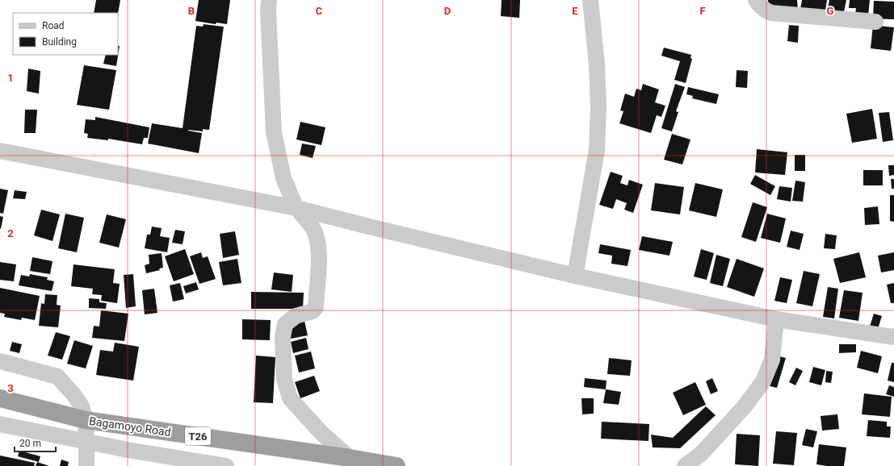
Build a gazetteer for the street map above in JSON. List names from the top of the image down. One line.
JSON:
{"streets":{"highway":["Bagamoyo Road","T26"]},"legend":["Road","Building"],"scale_bar":"20 m","grid":{"columns":["B","C","D","E","F","G"],"rows":["1","2","3"]}}
